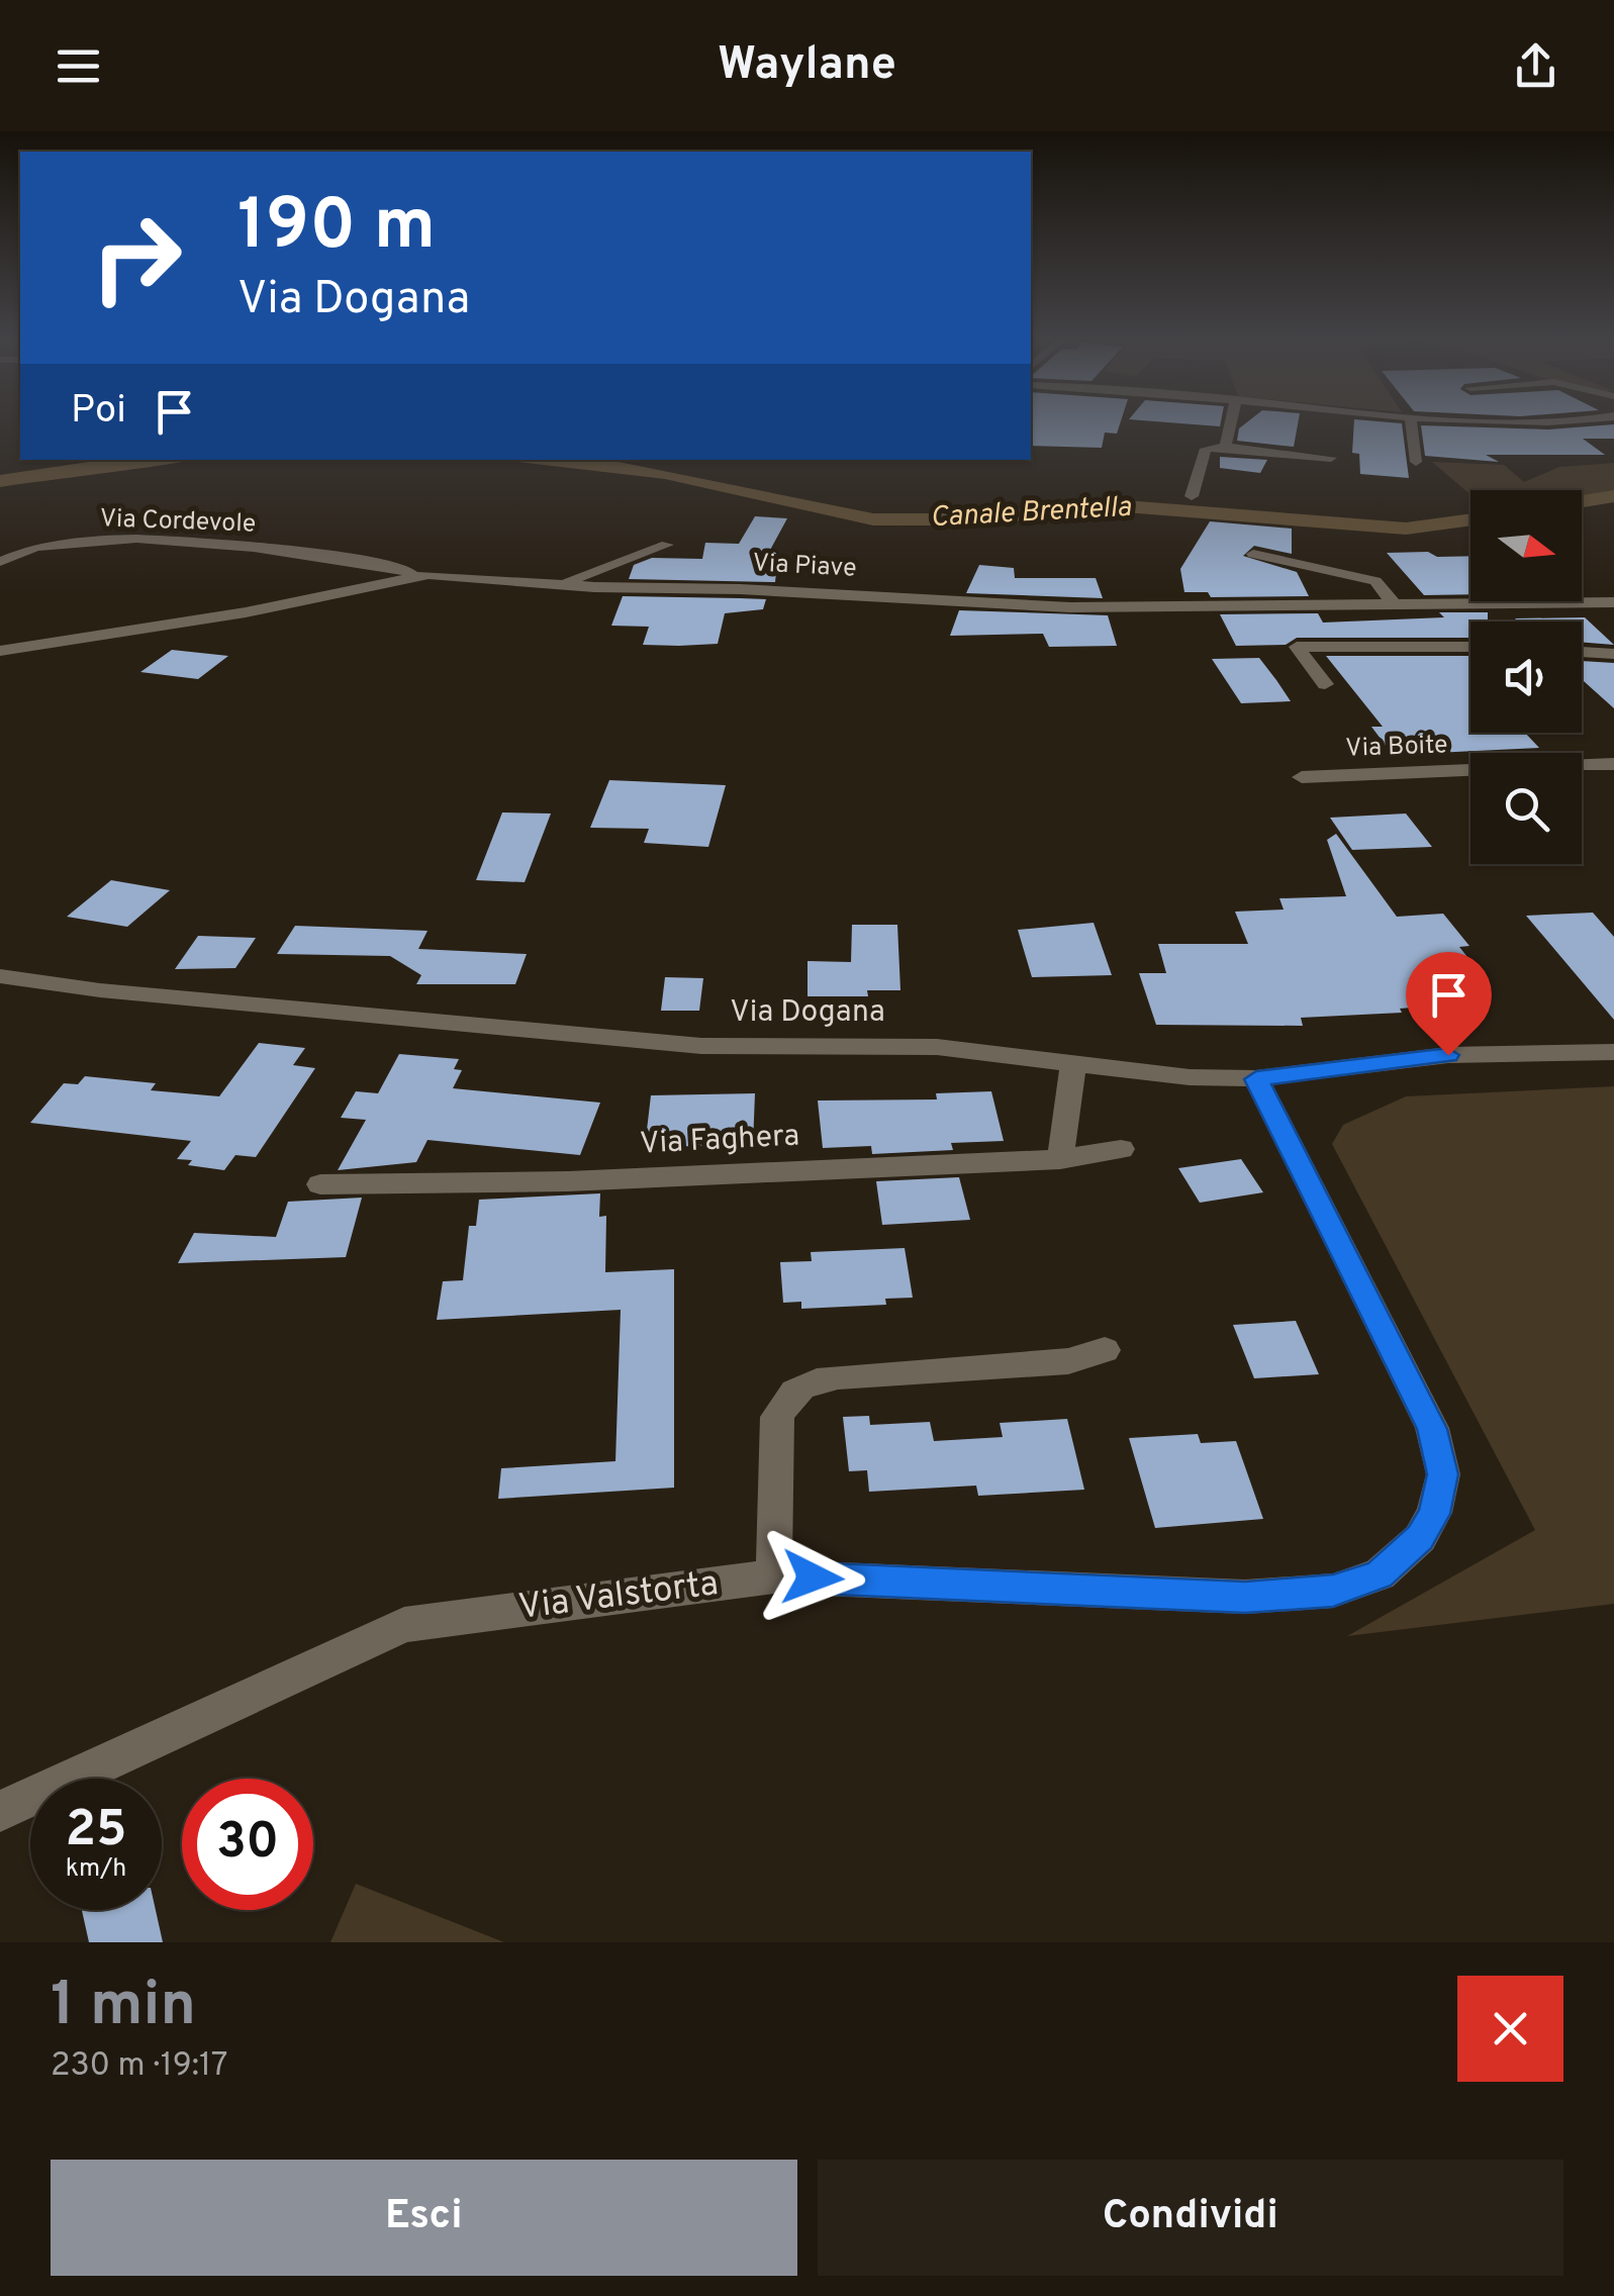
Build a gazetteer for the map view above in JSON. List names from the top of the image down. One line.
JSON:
{"streets":{"street":["Via Cordevole","Via Piave","Via Boite","Via Dogana","Via Faghera","Via Valstorta"]},"crossings":[["Via Cordevole","Via Piave"],["Via Dogana","Via Valstorta"]],"water":["Canale Brentella"],"north":"right","page":{"header":"Waylane","turn":["190 m","Via Dogana"],"then":"Poi","speed":"25 km/h","limit":"30","heading":["1 min","230 m · 19:17"],"buttons":["Esci","Condividi"]}}
